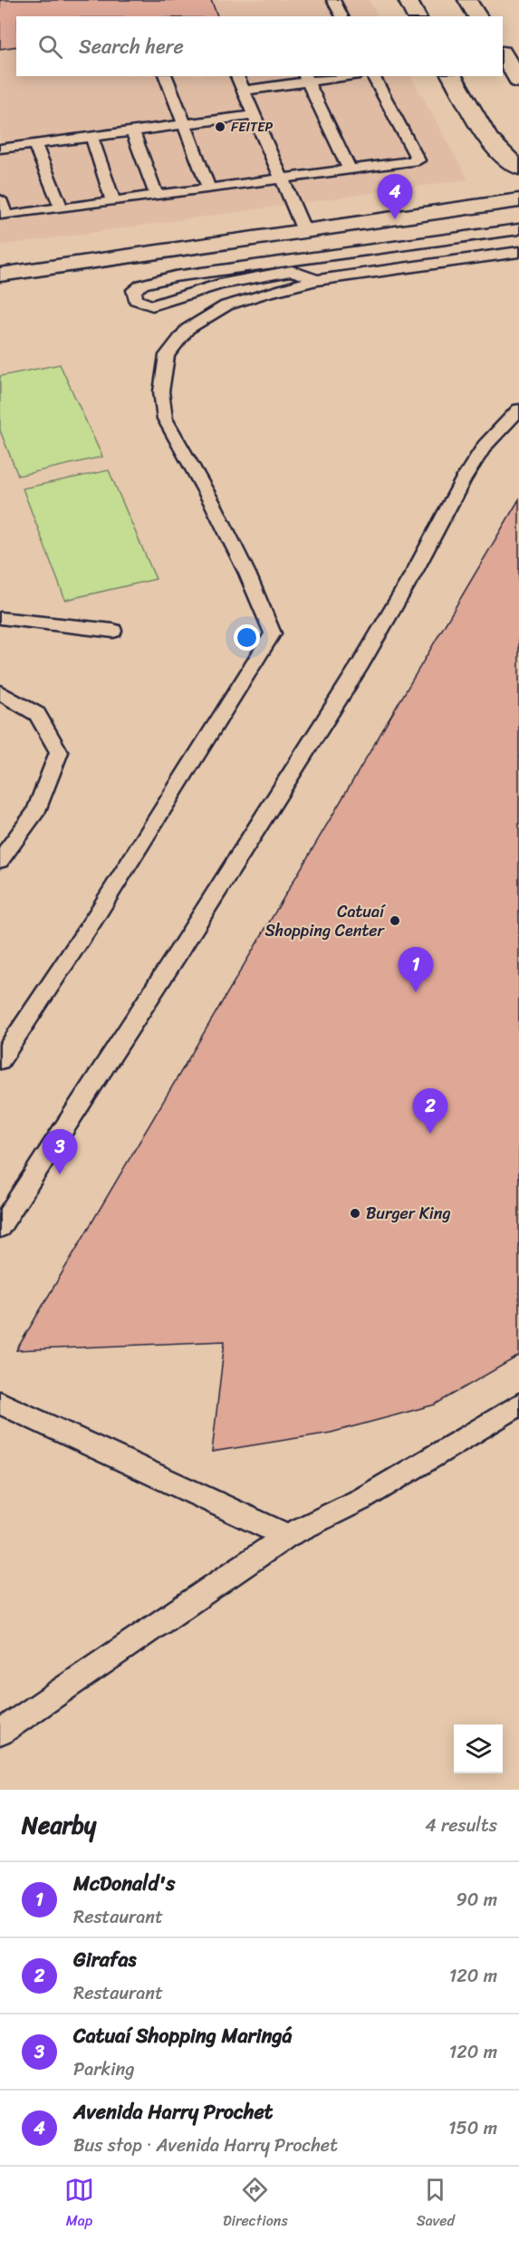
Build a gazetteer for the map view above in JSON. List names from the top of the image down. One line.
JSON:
{"places":["FEITEP","Catuaí Shopping Center","Burger King"],"page":{"search":"Search here","pins":["4","1","2","3"],"heading":["Nearby","4 results"],"list":[{"mark":"1","name":"McDonald's","note":"Restaurant","value":"90 m"},{"mark":"2","name":"Girafas","note":"Restaurant","value":"120 m"},{"mark":"3","name":"Catuaí Shopping Maringá","note":"Parking","value":"120 m"},{"mark":"4","name":"Avenida Harry Prochet","note":"Bus stop · Avenida Harry Prochet","value":"150 m"}],"nav":["Map","Directions","Saved"]}}
